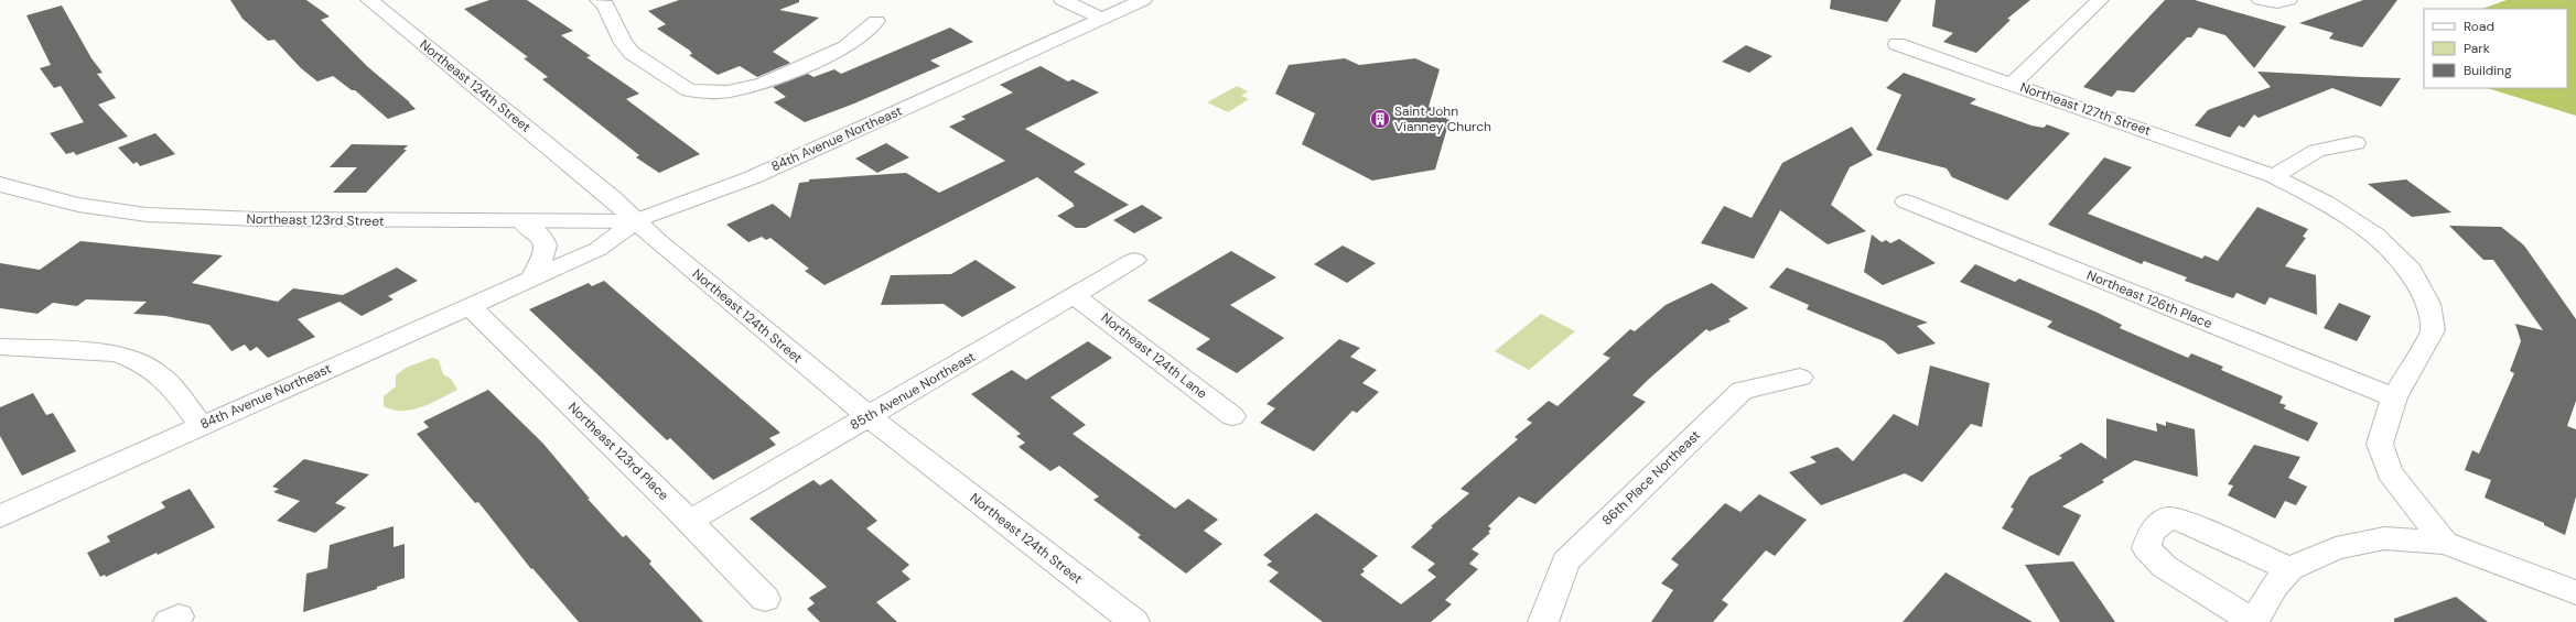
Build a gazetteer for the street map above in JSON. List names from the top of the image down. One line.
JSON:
{"streets":{"street":["Northeast 124th Street","Northeast 127th Street","84th Avenue Northeast","Northeast 123rd Street","Northeast 126th Place","Northeast 124th Lane","85th Avenue Northeast","Northeast 123rd Place","86th Place Northeast"]},"crossings":[["Northeast 124th Street","84th Avenue Northeast"],["Northeast 124th Street","Northeast 123rd Street"],["Northeast 124th Street","85th Avenue Northeast"],["Northeast 127th Street","Northeast 126th Place"],["84th Avenue Northeast","Northeast 123rd Street"],["84th Avenue Northeast","Northeast 123rd Place"],["Northeast 124th Lane","85th Avenue Northeast"],["85th Avenue Northeast","Northeast 123rd Place"]],"places":{"building":["Saint John Vianney Church"]},"legend":["Road","Park","Building"]}
